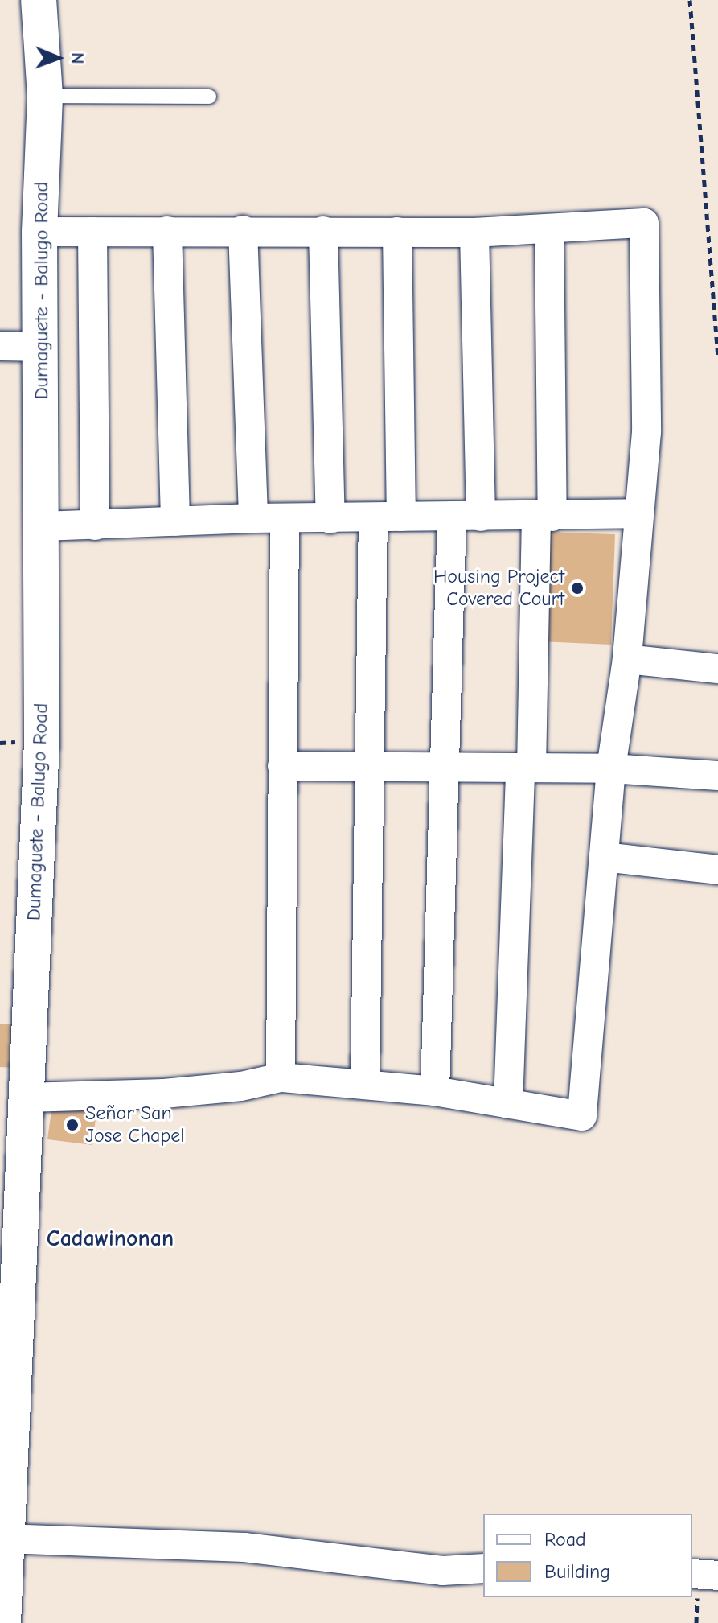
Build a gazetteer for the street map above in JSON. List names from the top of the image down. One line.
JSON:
{"streets":{"street":["Dumaguete - Balugo Road"]},"districts":["Cadawinonan"],"places":["Housing Project Covered Court","Señor San Jose Chapel"],"legend":["Road","Building"],"north":"right"}
